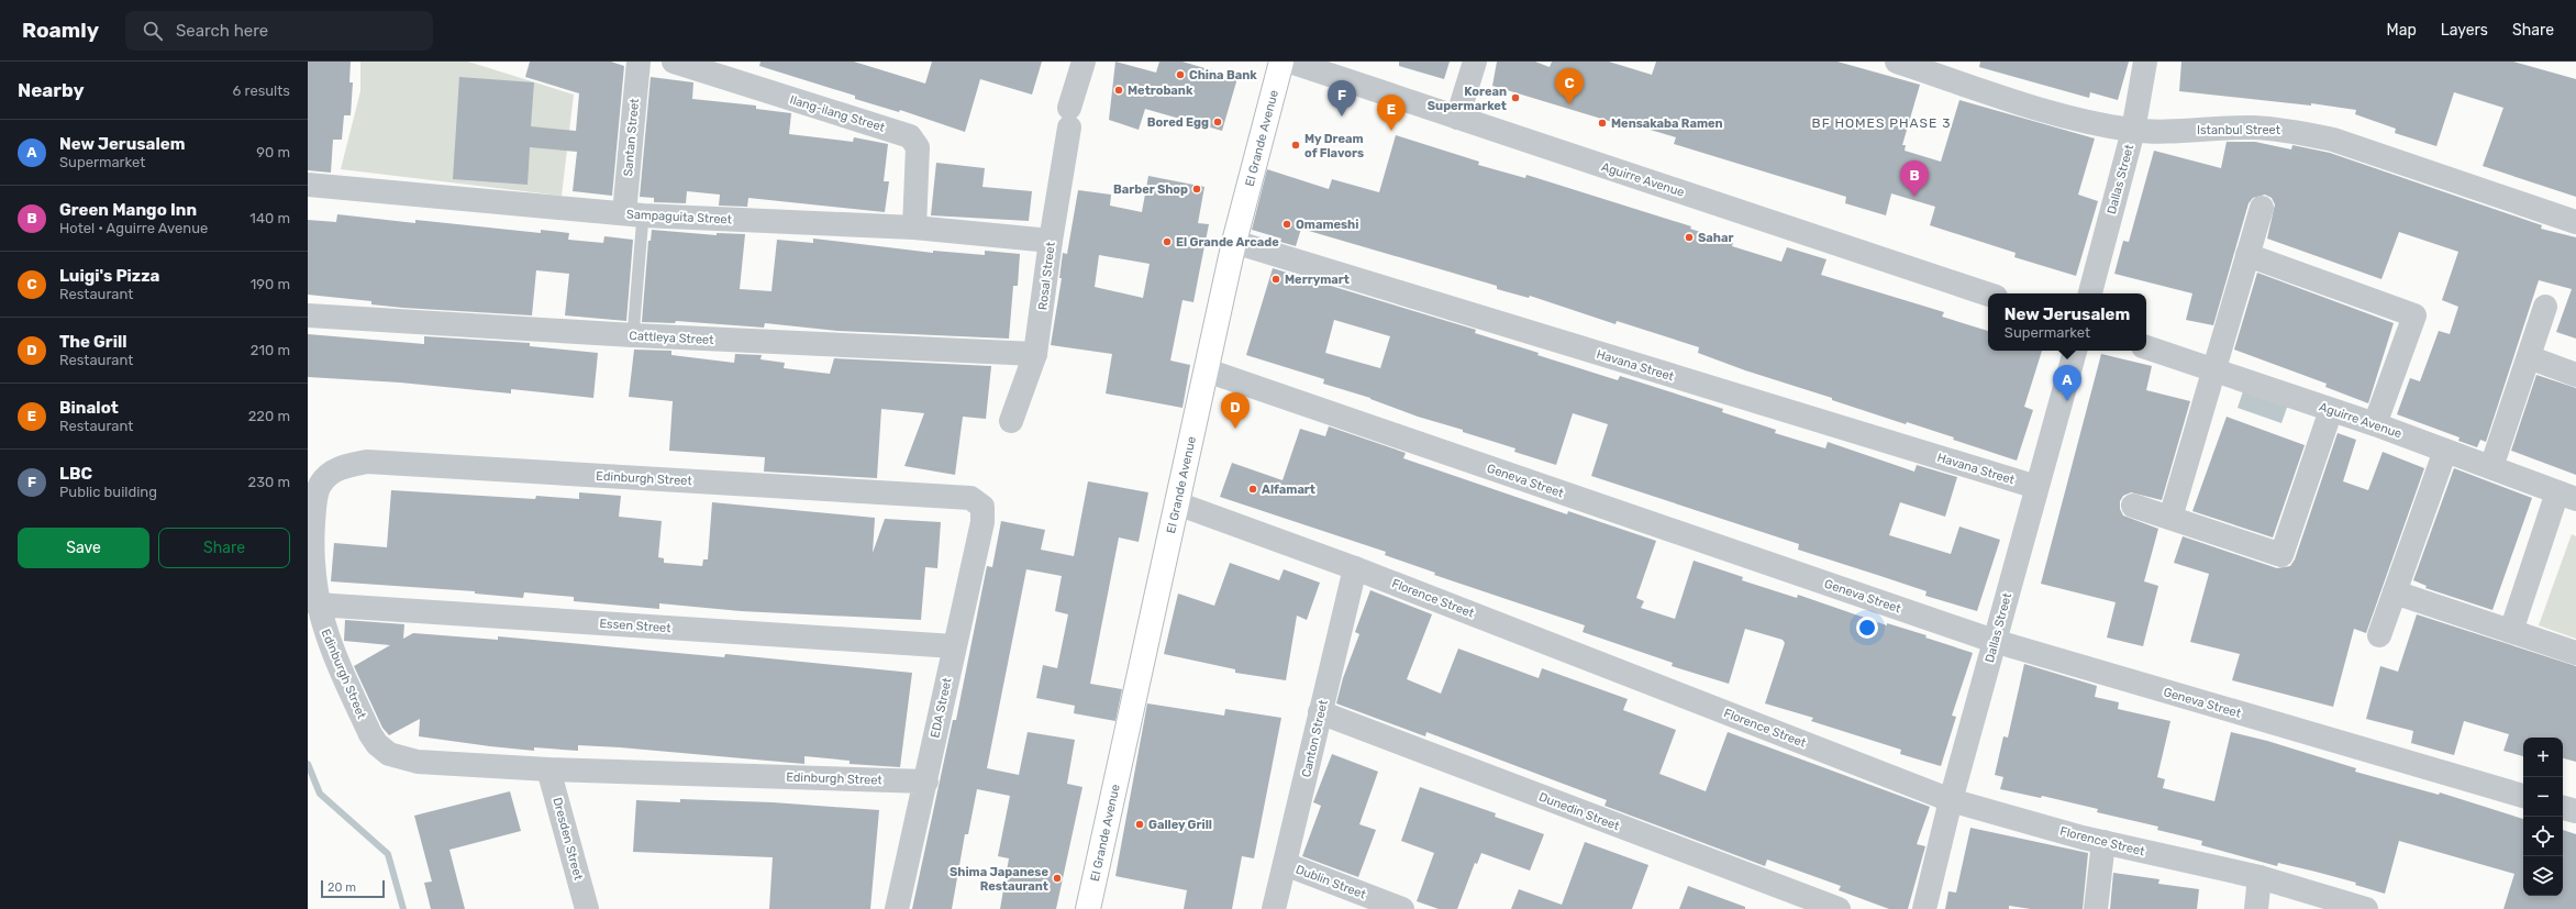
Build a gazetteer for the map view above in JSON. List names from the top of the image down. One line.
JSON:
{"streets":{"street":["Ilang-ilang Street","Istanbul Street","Santan Street","El Grande Avenue","Aguirre Avenue","Dallas Street","Sampaguita Street","Rosal Street","Cattleya Street","Havana Street","Edinburgh Street","Geneva Street","Florence Street","Essen Street","EDA Street","Canton Street","Dunedin Street","Dresden Street","Dublin Street"]},"crossings":[["Ilang-ilang Street","Sampaguita Street"],["Istanbul Street","Dallas Street"],["Santan Street","Sampaguita Street"],["El Grande Avenue","Havana Street"],["El Grande Avenue","Geneva Street"],["El Grande Avenue","Florence Street"],["Dallas Street","Havana Street"],["Dallas Street","Geneva Street"],["Dallas Street","Florence Street"],["Sampaguita Street","Rosal Street"],["Rosal Street","Cattleya Street"],["Edinburgh Street","Essen Street"],["Edinburgh Street","EDA Street"],["Edinburgh Street","Dresden Street"],["Florence Street","Canton Street"],["Essen Street","EDA Street"],["Canton Street","Dunedin Street"],["Canton Street","Dublin Street"]],"districts":["BF HOMES PHASE 3"],"places":["China Bank","Metrobank","Korean Supermarket","Bored Egg","Mensakaba Ramen","My Dream of Flavors","Barber Shop","Omameshi","Sahar","El Grande Arcade","Merrymart","Alfamart","Galley Grill","Shima Japanese Restaurant"],"scale_bar":"20 m","page":{"header":"Roamly","search":"Search here","nav":["Map","Layers","Share"],"heading":["Nearby","6 results"],"pins":["C","F","E","B","A","D"],"list":[{"mark":"A","name":"New Jerusalem","note":"Supermarket","value":"90 m"},{"mark":"B","name":"Green Mango Inn","note":"Hotel · Aguirre Avenue","value":"140 m"},{"mark":"C","name":"Luigi's Pizza","note":"Restaurant","value":"190 m"},{"mark":"D","name":"The Grill","note":"Restaurant","value":"210 m"},{"mark":"E","name":"Binalot","note":"Restaurant","value":"220 m"},{"mark":"F","name":"LBC","note":"Public building","value":"230 m"}],"popup":["New Jerusalem","Supermarket"],"buttons":["Save","Share"],"map_buttons":["+","−"],"scale":"20 m"}}
